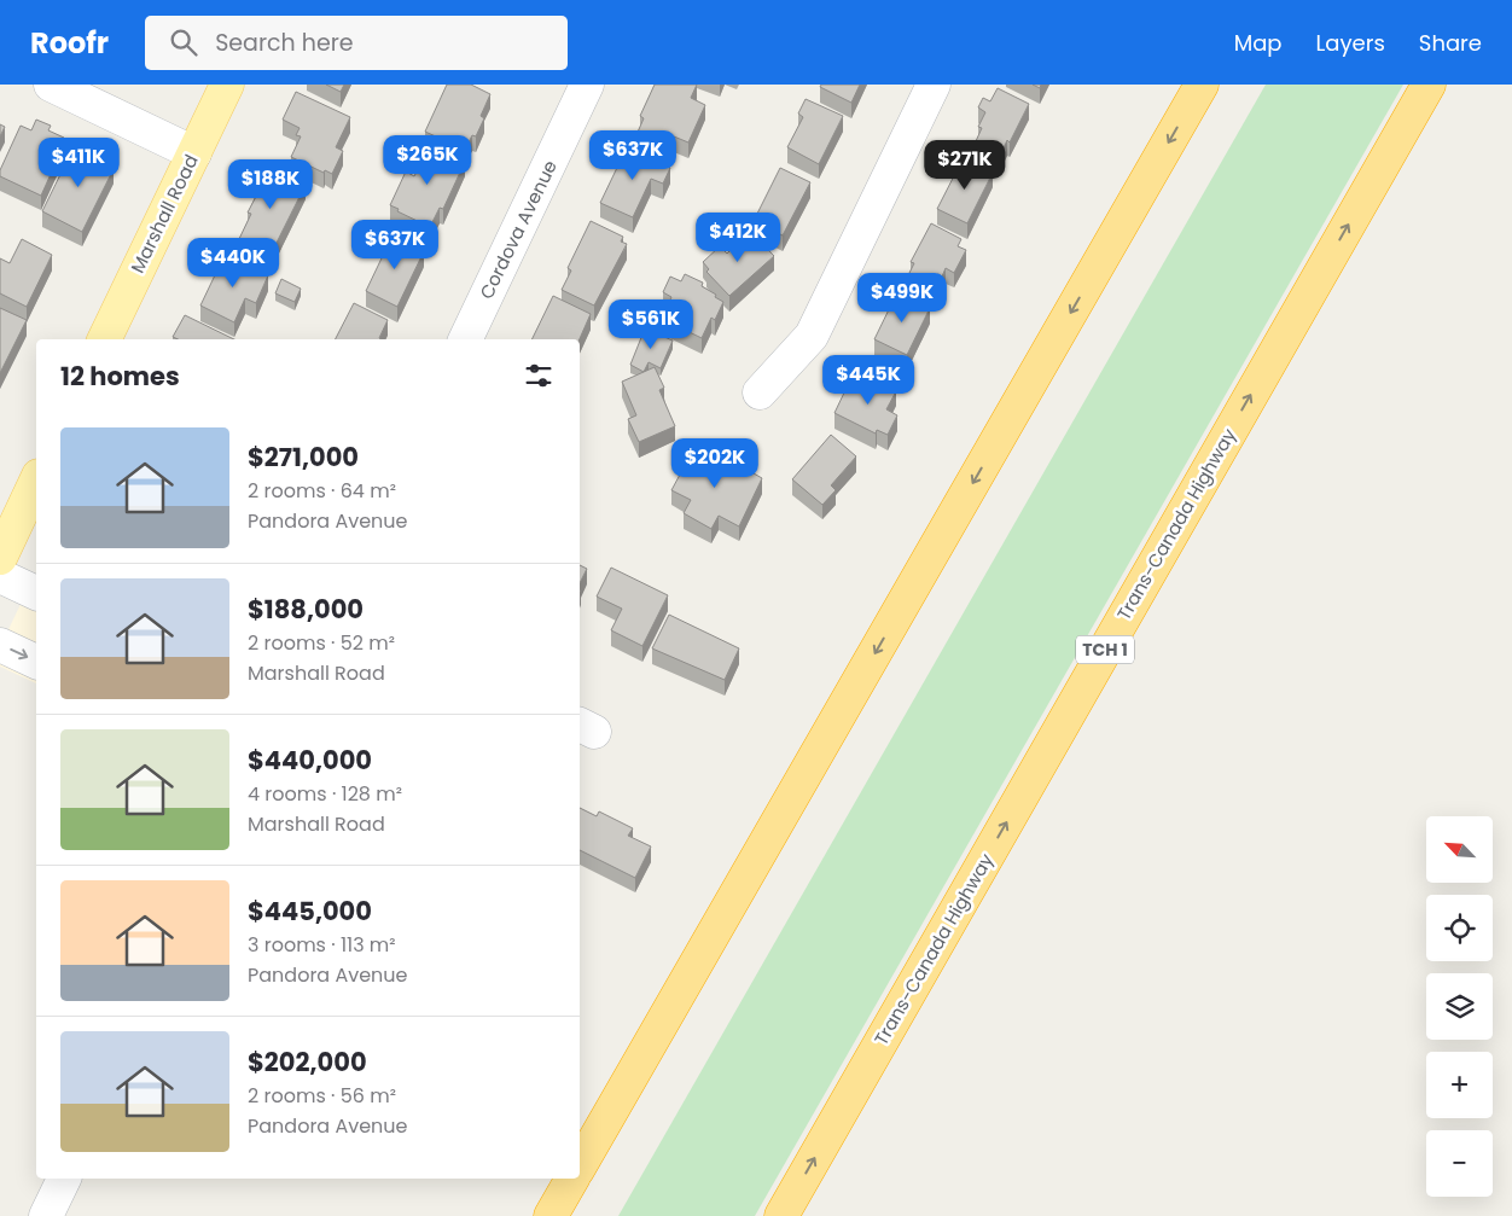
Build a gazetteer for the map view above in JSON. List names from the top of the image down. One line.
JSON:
{"streets":{"highway":["Trans-Canada Highway","TCH 1"],"main road":["Marshall Road"],"street":["Cordova Avenue"]},"north":"top left","page":{"header":"Roofr","search":"Search here","nav":["Map","Layers","Share"],"price":["$637K","$265K","$411K","$271K","$188K","$412K","$637K","$440K","$499K","$561K","$445K","$202K"],"heading":"12 homes","list":[{"name":"$271,000","note":"2 rooms · 64 m² · Pandora Avenue"},{"name":"$188,000","note":"2 rooms · 52 m² · Marshall Road"},{"name":"$440,000","note":"4 rooms · 128 m² · Marshall Road"},{"name":"$445,000","note":"3 rooms · 113 m² · Pandora Avenue"},{"name":"$202,000","note":"2 rooms · 56 m² · Pandora Avenue"}],"map_buttons":["+","−"]}}
